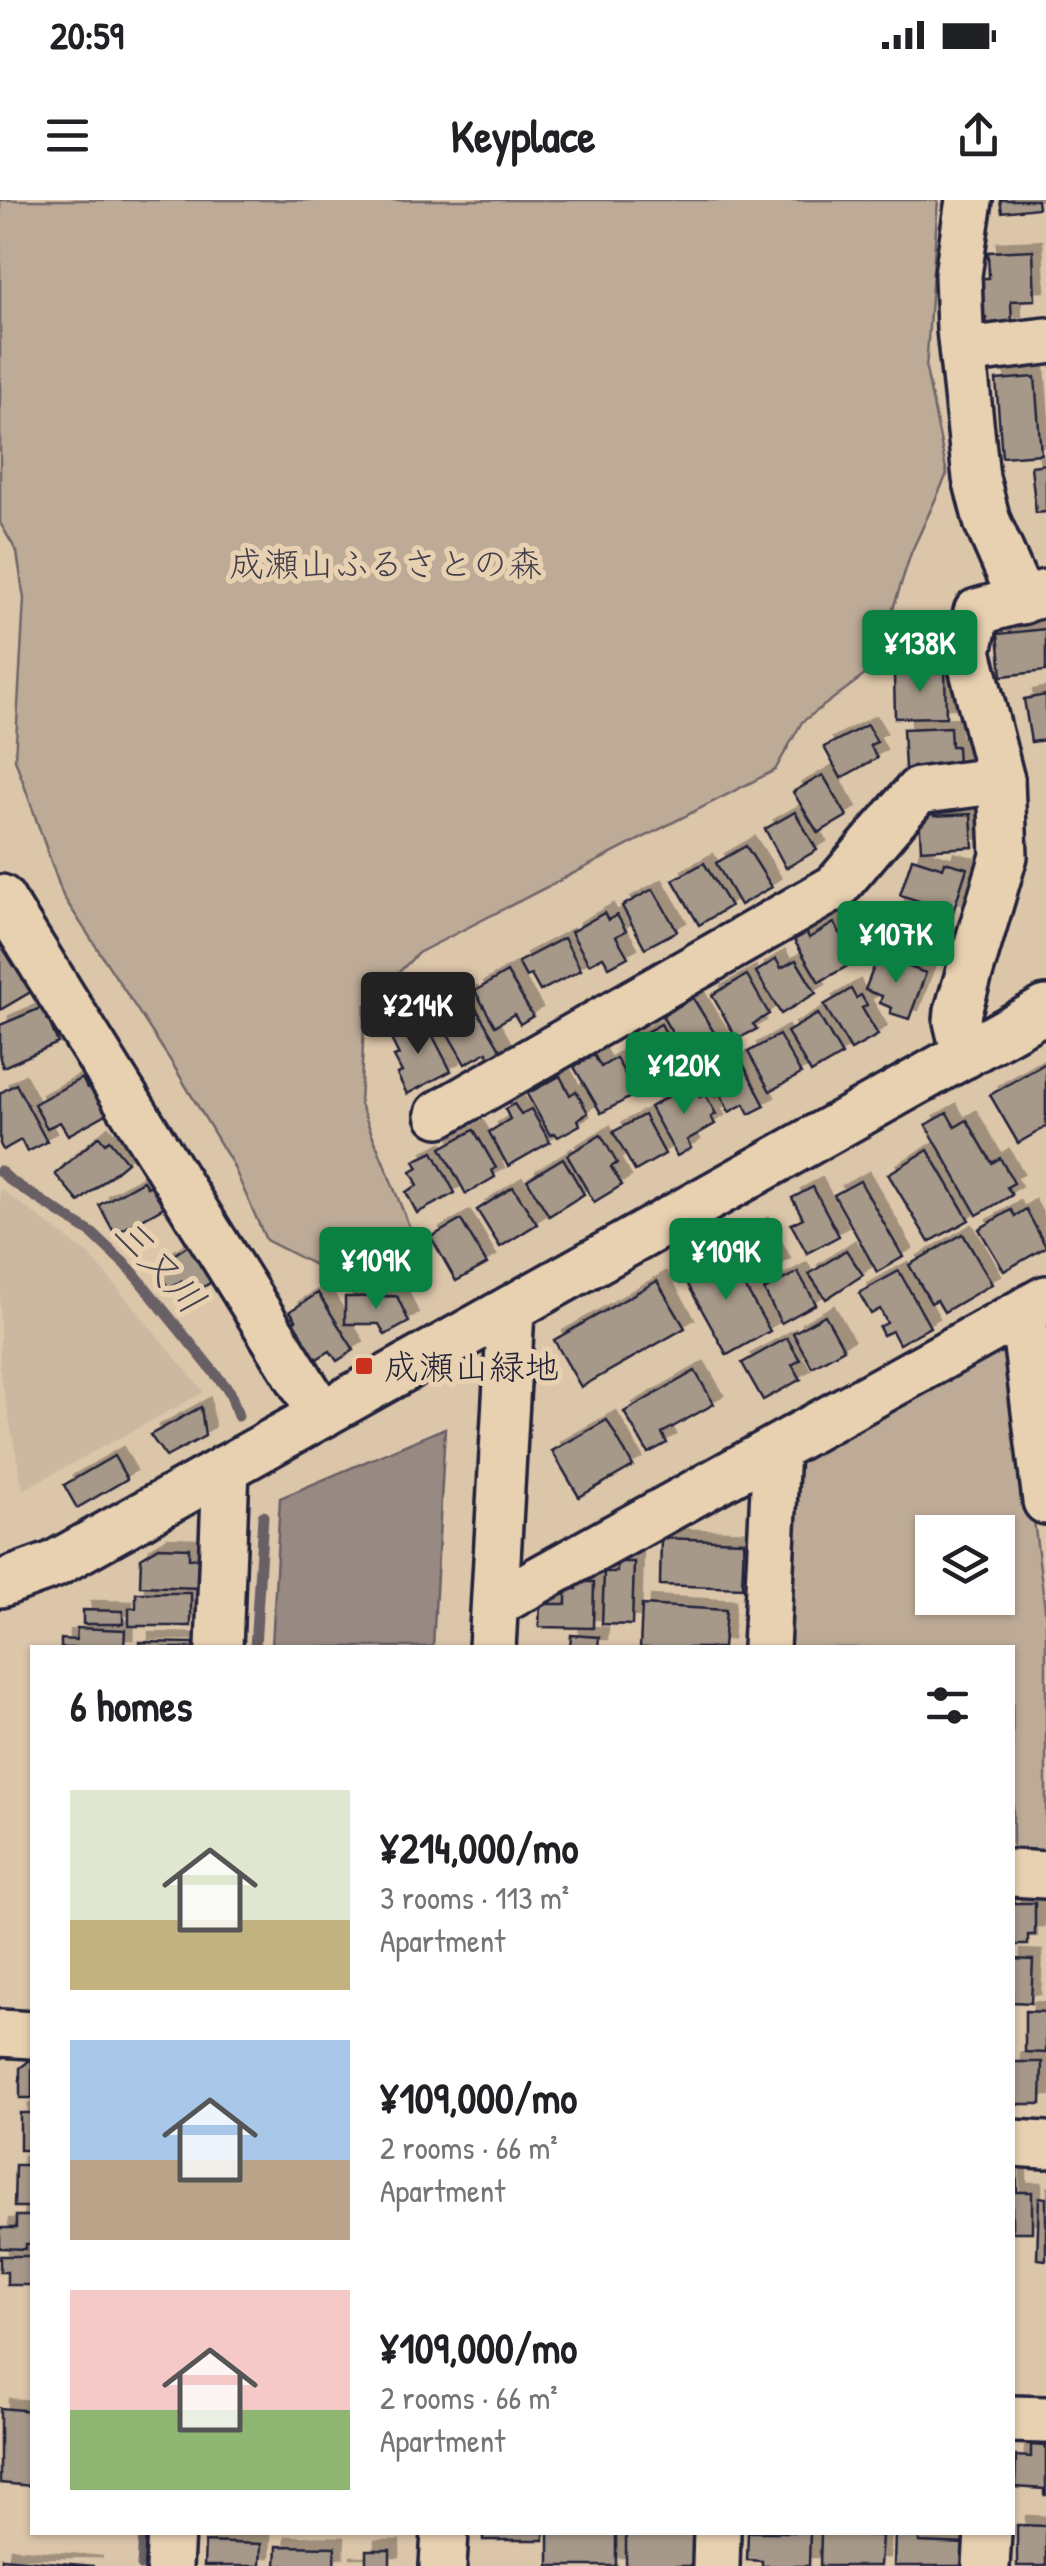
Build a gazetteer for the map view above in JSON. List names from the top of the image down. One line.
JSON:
{"water":["三又川"],"parks":["成瀬山ふるさとの森"],"places":{"transit":["成瀬山緑地"]},"page":{"status":"20:59","header":"Keyplace","price":["¥138K","¥107K","¥214K","¥120K","¥109K","¥109K"],"heading":"6 homes","list":[{"name":"¥214,000/mo","note":"3 rooms · 113 m² · Apartment"},{"name":"¥109,000/mo","note":"2 rooms · 66 m² · Apartment"},{"name":"¥109,000/mo","note":"2 rooms · 66 m² · Apartment"}]}}
